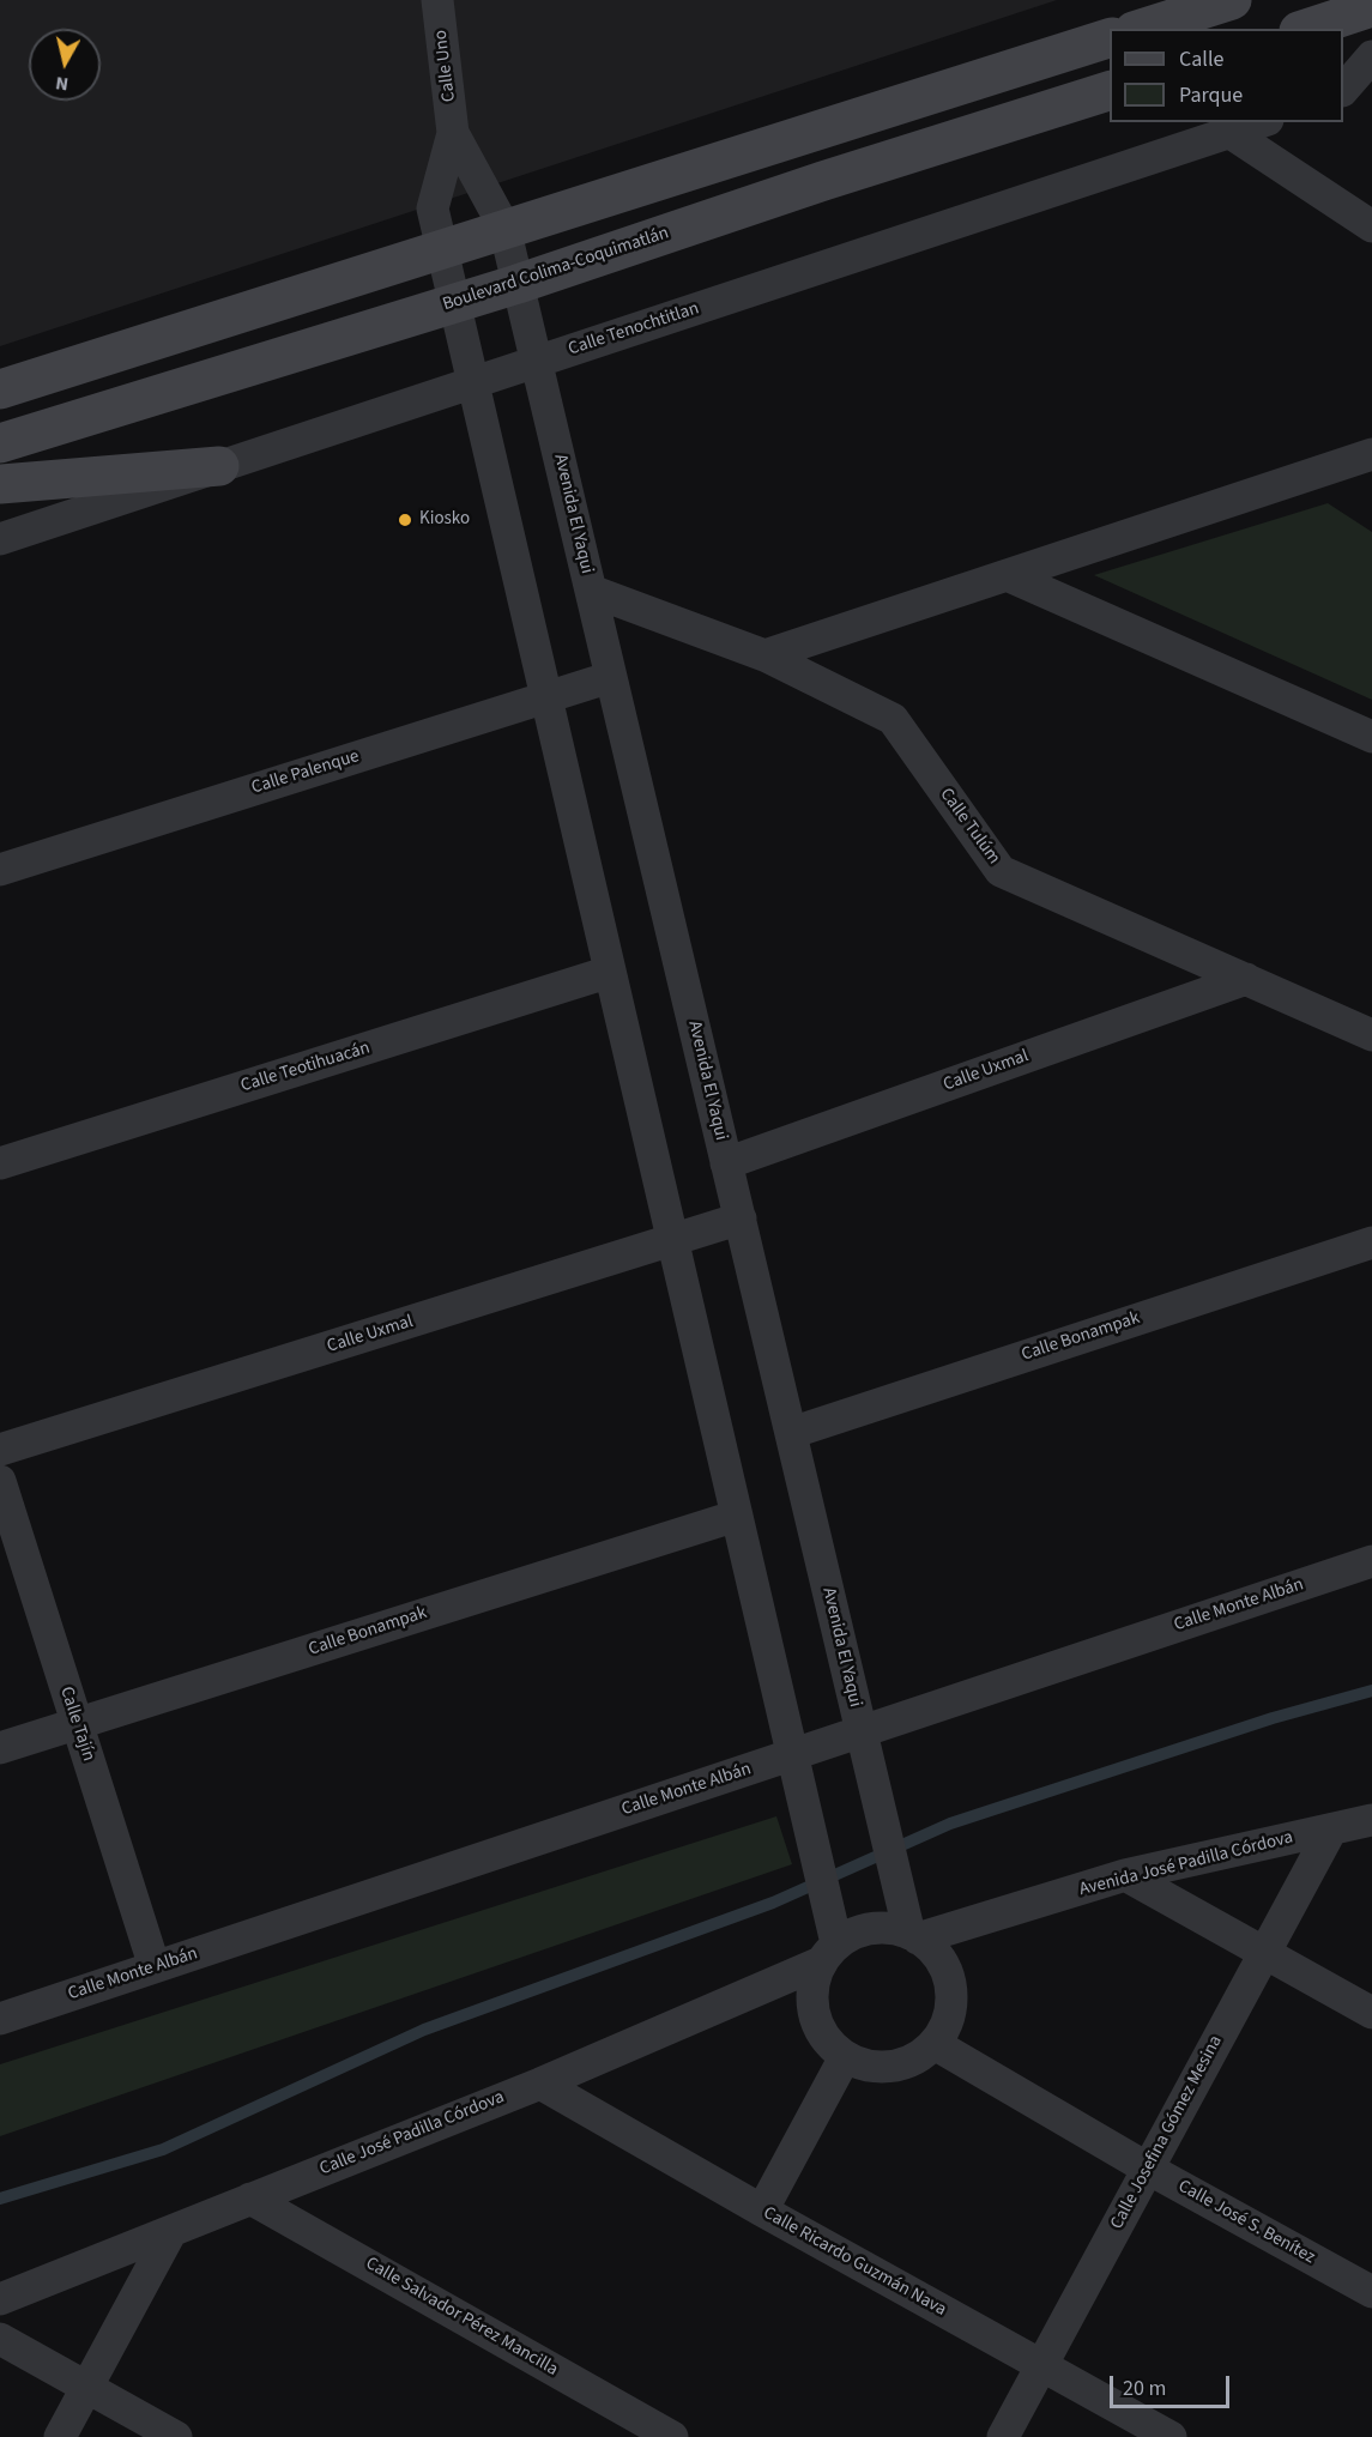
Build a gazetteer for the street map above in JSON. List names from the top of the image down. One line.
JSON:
{"streets":{"main road":["Boulevard Colima-Coquimatlán"],"street":["Calle Uno","Calle Tenochtitlan","Avenida El Yaqui","Calle Palenque","Calle Tulúm","Calle Teotihuacán","Calle Uxmal","Calle Bonampak","Calle Monte Albán","Calle Tajín","Avenida José Padilla Córdova","Calle Josefina Gómez Mesina","Calle José Padilla Córdova","Calle José S. Benítez","Calle Ricardo Guzmán Nava","Calle Salvador Pérez Mancilla"]},"crossings":[["Calle Uno","Avenida El Yaqui"],["Boulevard Colima-Coquimatlán","Avenida El Yaqui"],["Calle Tenochtitlan","Avenida El Yaqui"],["Avenida El Yaqui","Calle Palenque"],["Avenida El Yaqui","Calle Tulúm"],["Avenida El Yaqui","Calle Uxmal"],["Avenida El Yaqui","Calle Bonampak"],["Avenida El Yaqui","Calle Monte Albán"],["Avenida El Yaqui","Avenida José Padilla Córdova"],["Avenida El Yaqui","Calle José Padilla Córdova"],["Avenida El Yaqui","Calle José S. Benítez"],["Calle Tulúm","Calle Uxmal"],["Calle Bonampak","Calle Tajín"],["Calle Monte Albán","Calle Tajín"],["Avenida José Padilla Córdova","Calle Josefina Gómez Mesina"],["Avenida José Padilla Córdova","Calle José Padilla Córdova"],["Avenida José Padilla Córdova","Calle José S. Benítez"],["Calle Josefina Gómez Mesina","Calle José S. Benítez"],["Calle Josefina Gómez Mesina","Calle Ricardo Guzmán Nava"],["Calle José Padilla Córdova","Calle José S. Benítez"],["Calle José Padilla Córdova","Calle Ricardo Guzmán Nava"],["Calle José Padilla Córdova","Calle Salvador Pérez Mancilla"]],"places":["Kiosko"],"legend":["Calle","Parque"],"scale_bar":"20 m","north":"bottom"}
